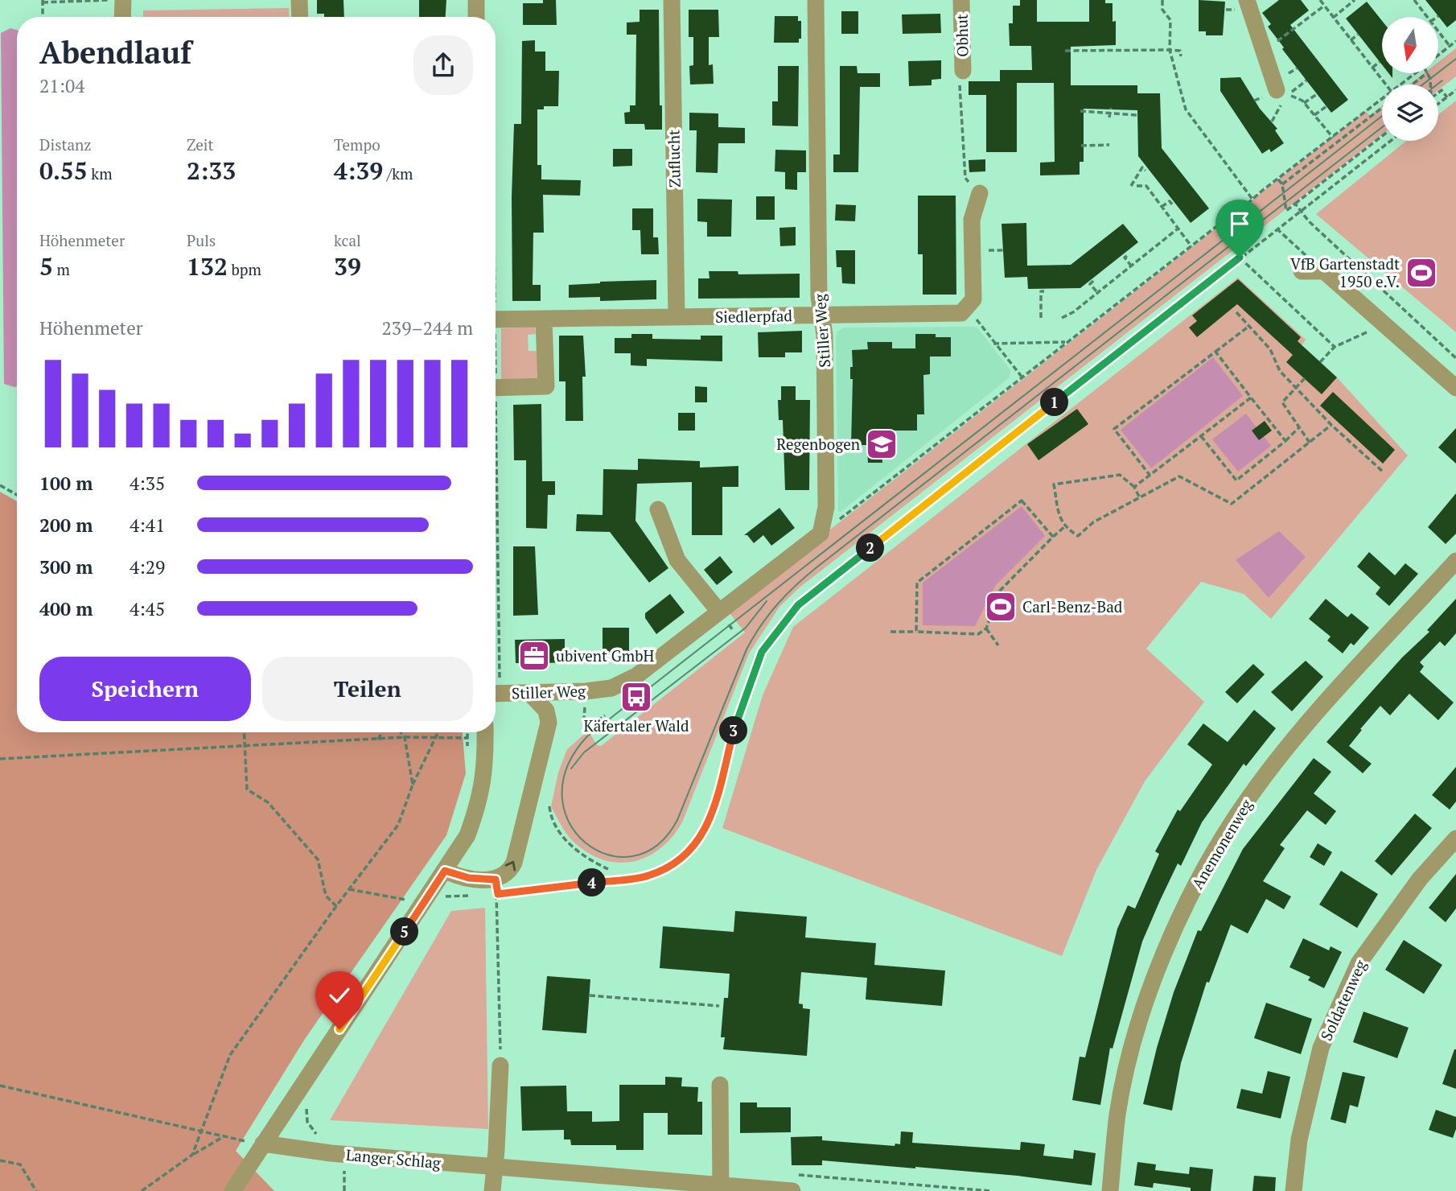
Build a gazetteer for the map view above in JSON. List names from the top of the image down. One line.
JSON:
{"streets":{"street":["Obhut","Zuflucht","Siedlerpfad","Stiller Weg","Anemonenweg","Soldatenweg","Langer Schlag"]},"crossings":[["Zuflucht","Siedlerpfad"],["Siedlerpfad","Stiller Weg"]],"places":{"sports":["VfB Gartenstadt 1950 e.V.","Carl-Benz-Bad"],"school or university":["Regenbogen"],"office":["ubivent GmbH"],"bus stop":["Käfertaler Wald"]},"north":"bottom","page":{"heading":["Abendlauf","21:04"],"stats":[["Distanz","0.55 km"],["Zeit","2:33"],["Tempo","4:39 /km"],["Höhenmeter","5 m"],["Puls","132 bpm"],["kcal","39"]],"chart":["Höhenmeter","239–244 m"],"pins":["1","2","3","4","5"],"list":[{"name":"100 m","note":"4:35"},{"name":"200 m","note":"4:41"},{"name":"300 m","note":"4:29"},{"name":"400 m","note":"4:45"}],"buttons":["Speichern","Teilen"]}}
